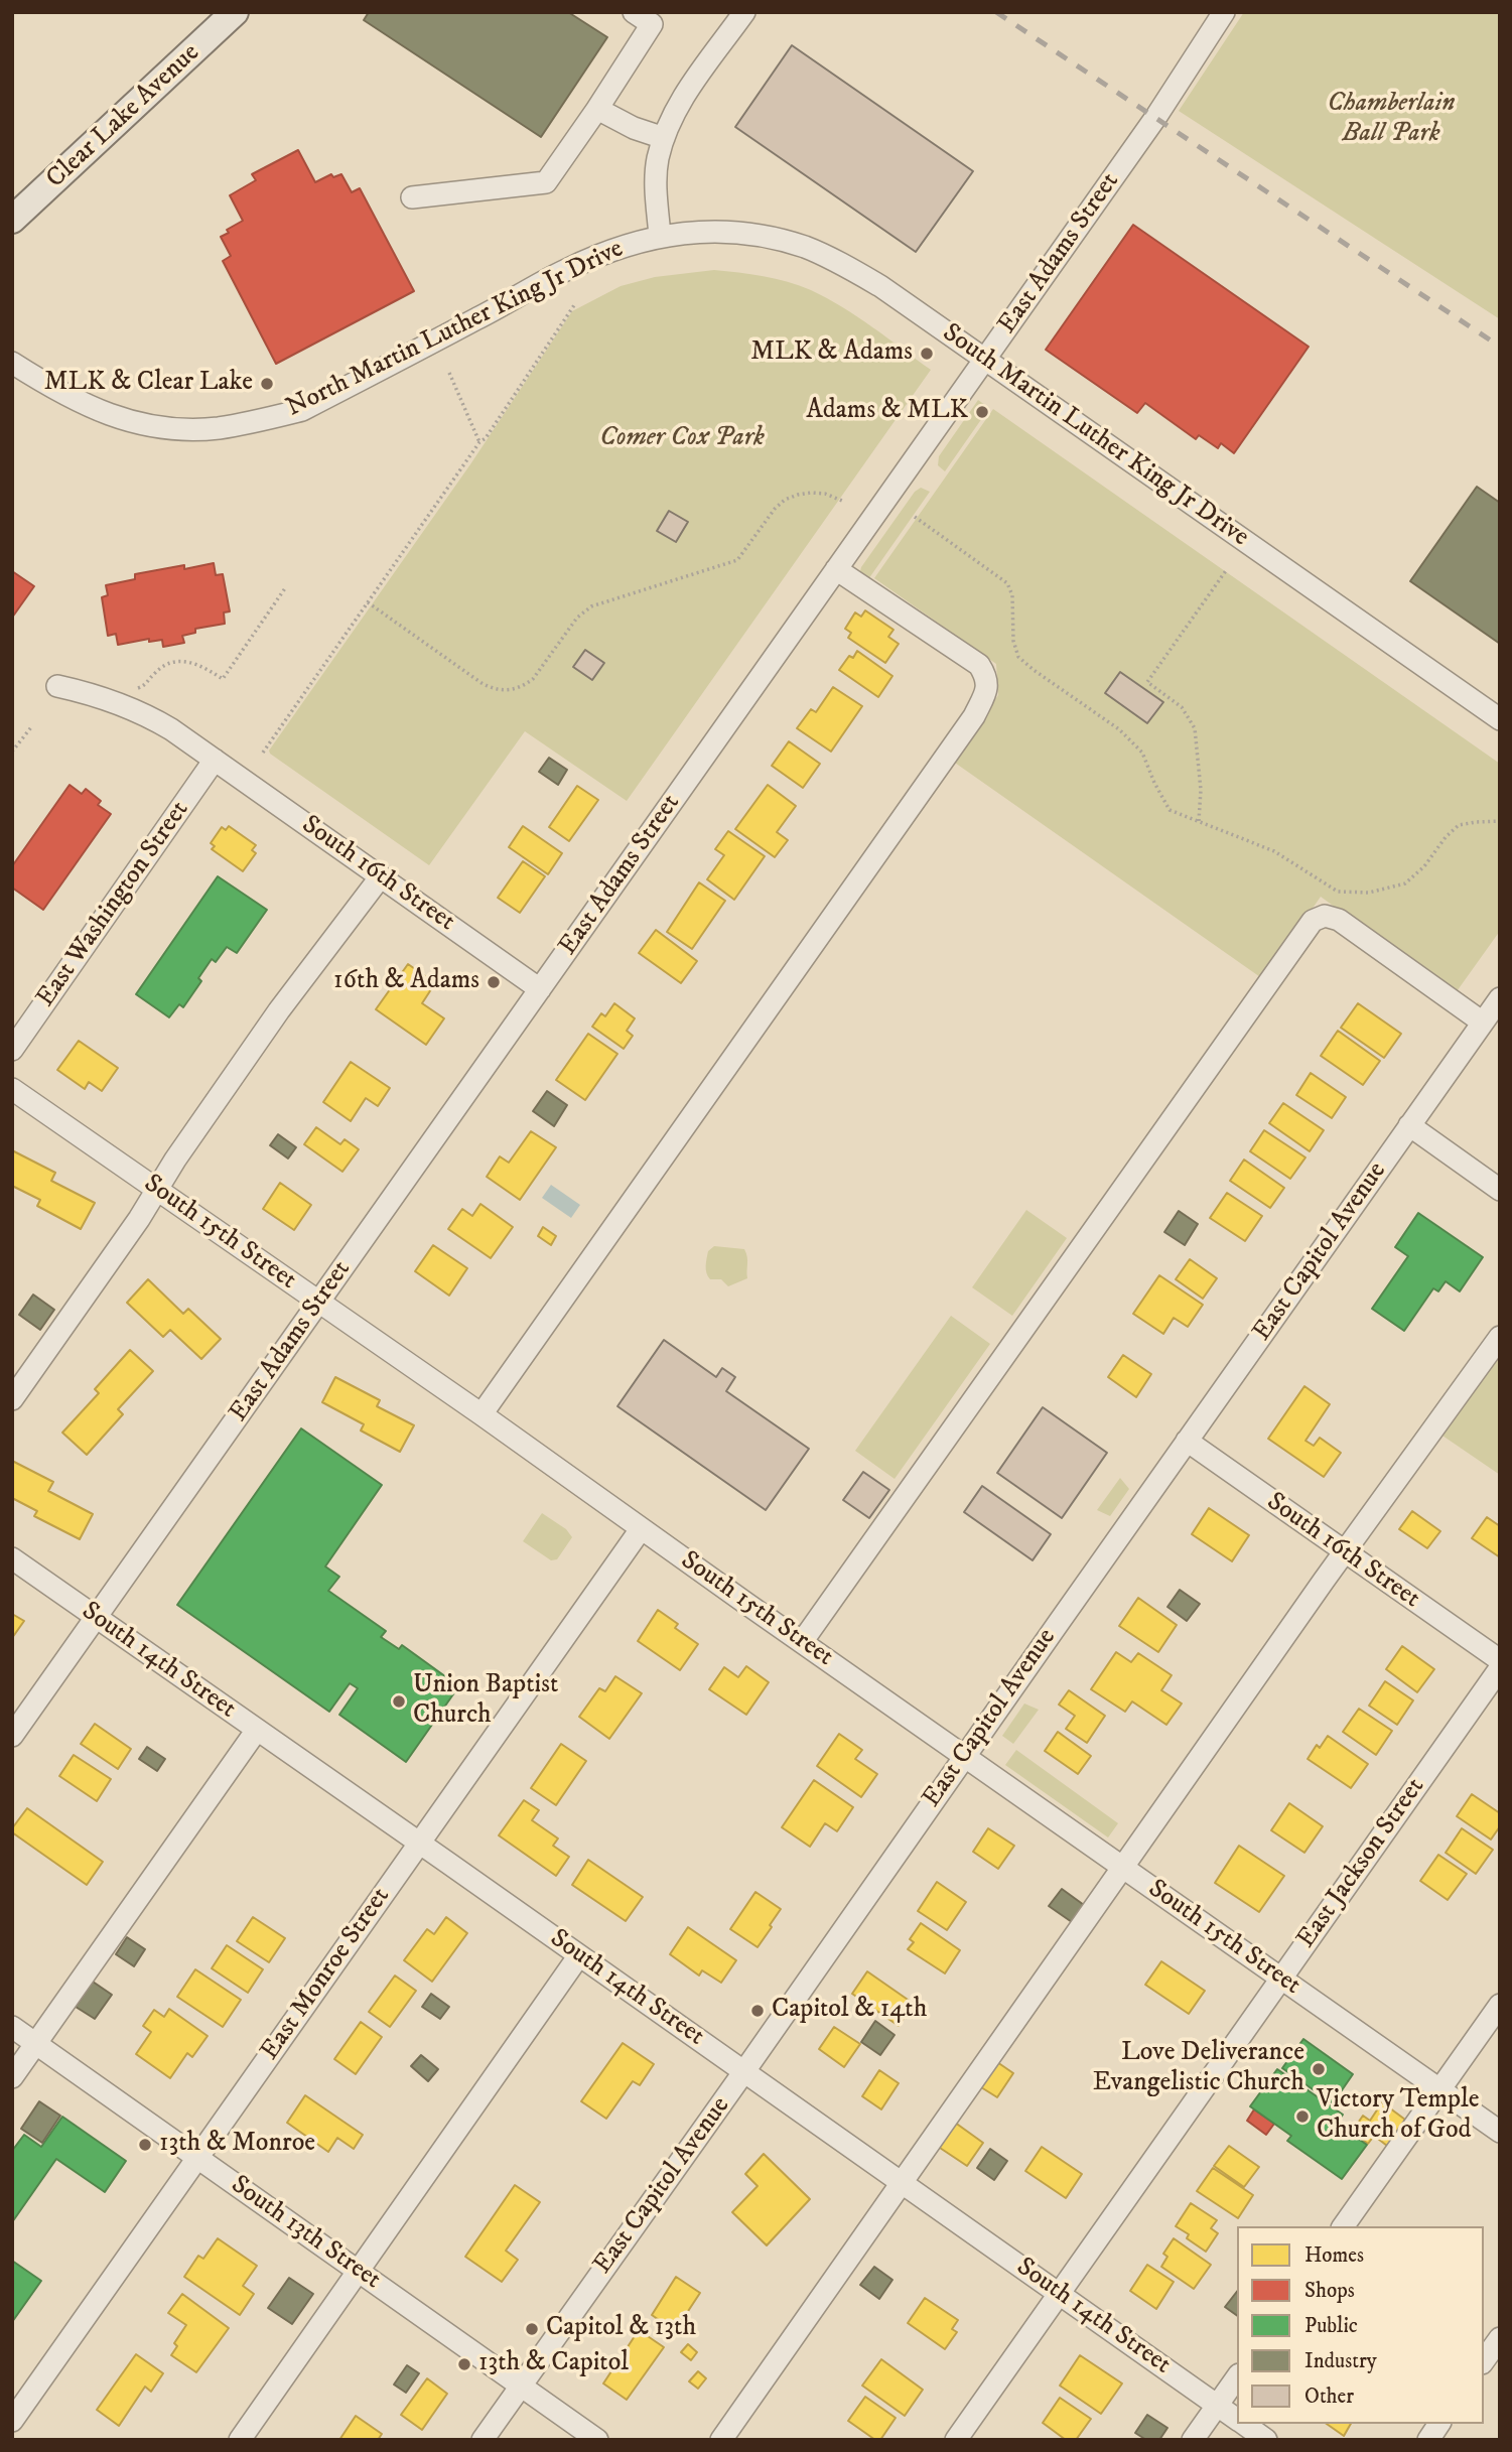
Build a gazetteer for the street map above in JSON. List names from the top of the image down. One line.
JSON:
{"streets":{"main road":["Clear Lake Avenue"],"street":["East Adams Street","North Martin Luther King Jr Drive","South Martin Luther King Jr Drive","South 16th Street","East Washington Street","South 15th Street","East Capitol Avenue","South 14th Street","East Jackson Street","East Monroe Street","South 13th Street"]},"crossings":[["East Adams Street","South Martin Luther King Jr Drive"],["East Adams Street","South 16th Street"],["East Adams Street","South 15th Street"],["East Adams Street","South 14th Street"],["North Martin Luther King Jr Drive","South Martin Luther King Jr Drive"],["South 16th Street","East Washington Street"],["South 16th Street","East Capitol Avenue"],["South 15th Street","East Capitol Avenue"],["South 15th Street","East Jackson Street"],["South 15th Street","East Monroe Street"],["East Capitol Avenue","South 14th Street"],["East Capitol Avenue","South 13th Street"],["South 14th Street","East Jackson Street"],["South 14th Street","East Monroe Street"],["East Monroe Street","South 13th Street"]],"parks":["Chamberlain Ball Park","Comer Cox Park"],"places":["MLK & Adams","MLK & Clear Lake","Adams & MLK","16th & Adams","Union Baptist Church","Capitol & 14th","Love Deliverance Evangelistic Church","Victory Temple Church of God","13th & Monroe","Capitol & 13th","13th & Capitol"],"legend":["Homes","Shops","Public","Industry","Other"]}
